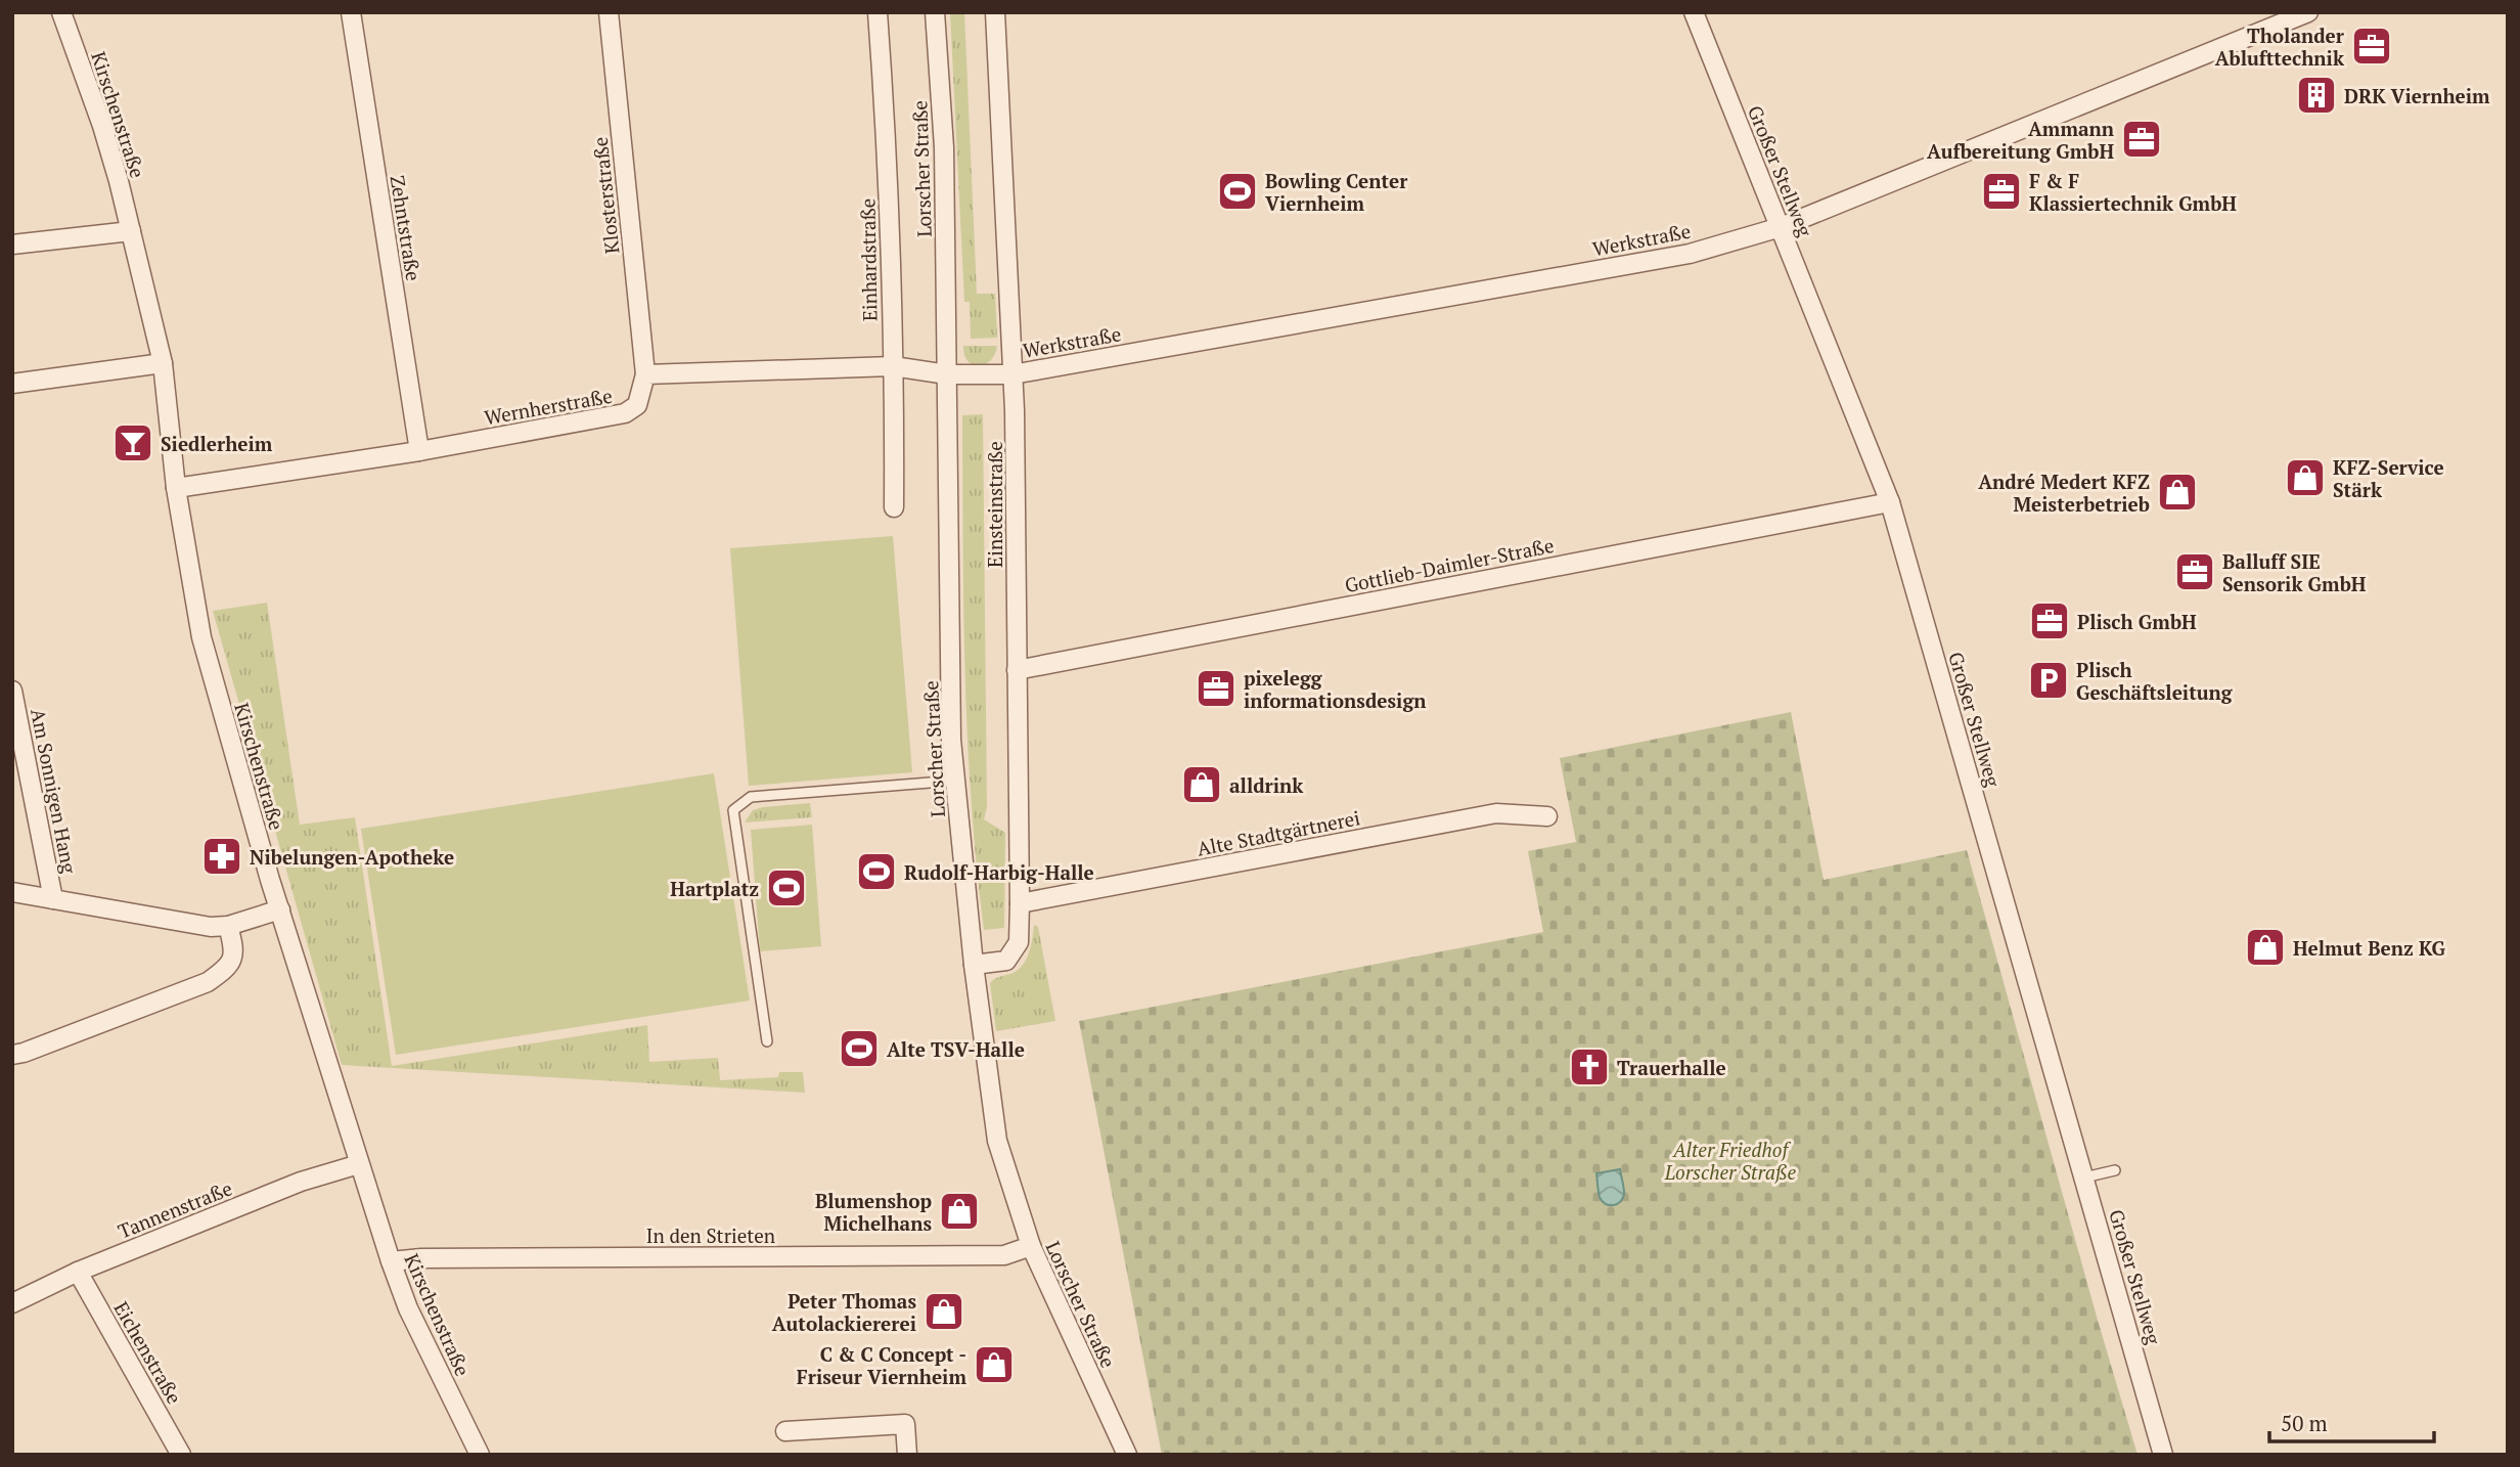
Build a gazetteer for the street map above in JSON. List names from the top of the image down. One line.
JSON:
{"streets":{"street":["Kirschenstraße","Lorscher Straße","Großer Stellweg","Klosterstraße","Zehntstraße","Werkstraße","Einhardstraße","Wernherstraße","Einsteinstraße","Gottlieb-Daimler-Straße","Am Sonnigen Hang","Alte Stadtgärtnerei","Tannenstraße","In den Strieten","Eichenstraße"]},"crossings":[["Kirschenstraße","Wernherstraße"],["Kirschenstraße","Tannenstraße"],["Kirschenstraße","In den Strieten"],["Lorscher Straße","Werkstraße"],["Lorscher Straße","Einsteinstraße"],["Lorscher Straße","In den Strieten"],["Großer Stellweg","Werkstraße"],["Großer Stellweg","Gottlieb-Daimler-Straße"],["Klosterstraße","Wernherstraße"],["Zehntstraße","Wernherstraße"],["Werkstraße","Einsteinstraße"],["Einsteinstraße","Gottlieb-Daimler-Straße"],["Einsteinstraße","Alte Stadtgärtnerei"],["Tannenstraße","Eichenstraße"]],"parks":["Alter Friedhof Lorscher Straße"],"places":{"office":["Tholander Ablufttechnik","Ammann Aufbereitung GmbH","F & F Klassiertechnik GmbH","Balluff SIE Sensorik GmbH","Plisch GmbH","pixelegg informationsdesign"],"building":["DRK Viernheim"],"sports":["Bowling Center Viernheim","Rudolf-Harbig-Halle","Hartplatz","Alte TSV-Halle"],"bar":["Siedlerheim"],"shop":["KFZ-Service Stärk","André Medert KFZ Meisterbetrieb","alldrink","Helmut Benz KG","Blumenshop Michelhans","Peter Thomas Autolackiererei","C & C Concept - Friseur Viernheim"],"parking":["Plisch Geschäftsleitung"],"pharmacy":["Nibelungen-Apotheke"],"church":["Trauerhalle"]},"scale_bar":"50 m"}
